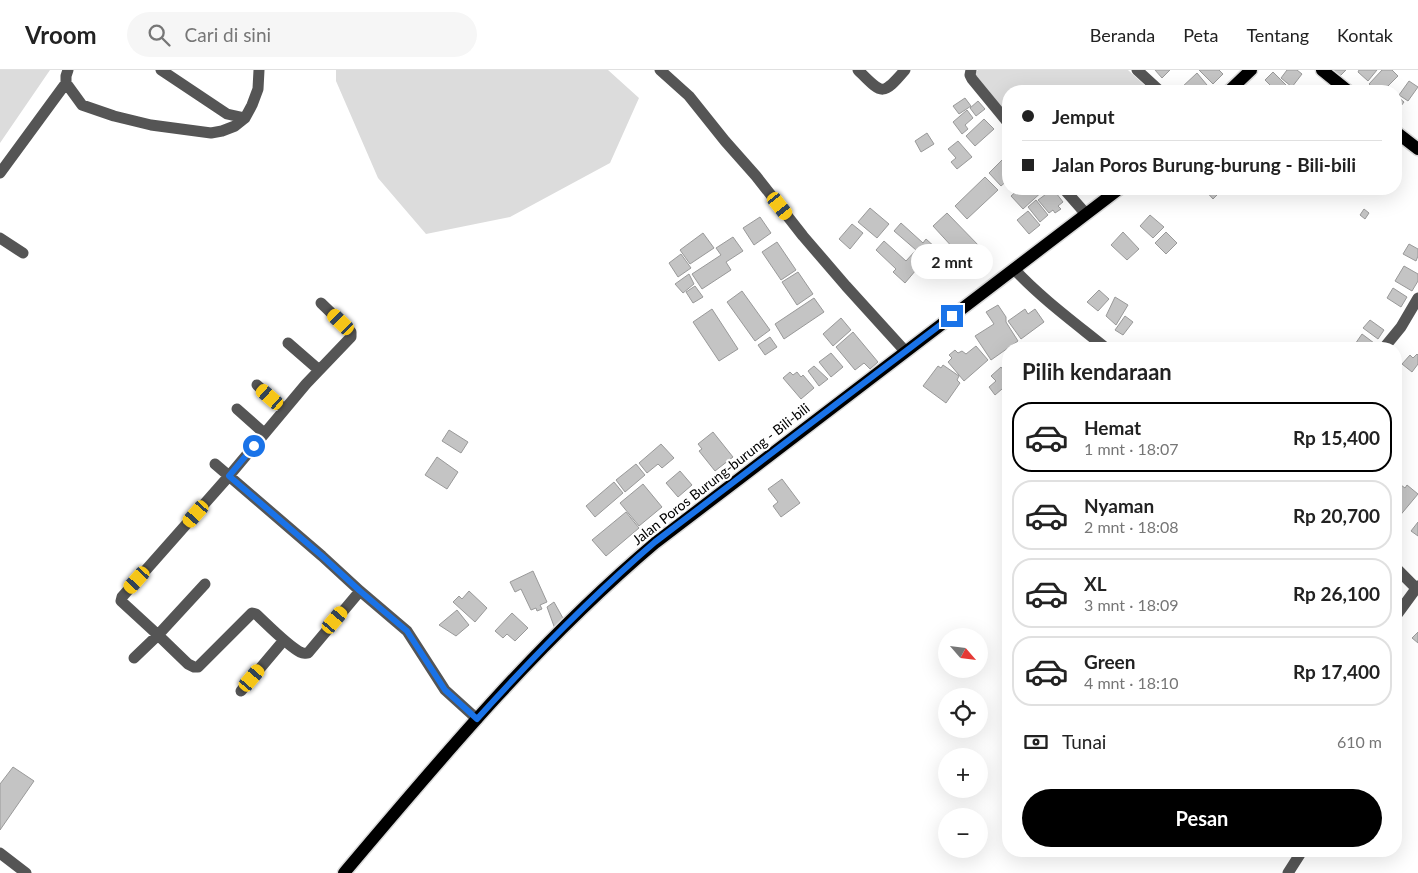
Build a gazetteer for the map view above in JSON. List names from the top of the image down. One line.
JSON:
{"streets":{"main road":["Jalan Poros Burung-burung - Bili-bili"]},"north":"bottom right","page":{"header":"Vroom","search":"Cari di sini","nav":["Beranda","Peta","Tentang","Kontak"],"banner":["Jemput","Jalan Poros Burung-burung - Bili-bili"],"bubble":"2 mnt","heading":"Pilih kendaraan","list":[{"name":"Hemat","note":"1 mnt · 18:07","value":"Rp 15,400"},{"name":"Nyaman","note":"2 mnt · 18:08","value":"Rp 20,700"},{"name":"XL","note":"3 mnt · 18:09","value":"Rp 26,100"},{"name":"Green","note":"4 mnt · 18:10","value":"Rp 17,400"}],"map_buttons":["+","−"],"pay":["Tunai","610 m"],"buttons":"Pesan"}}
